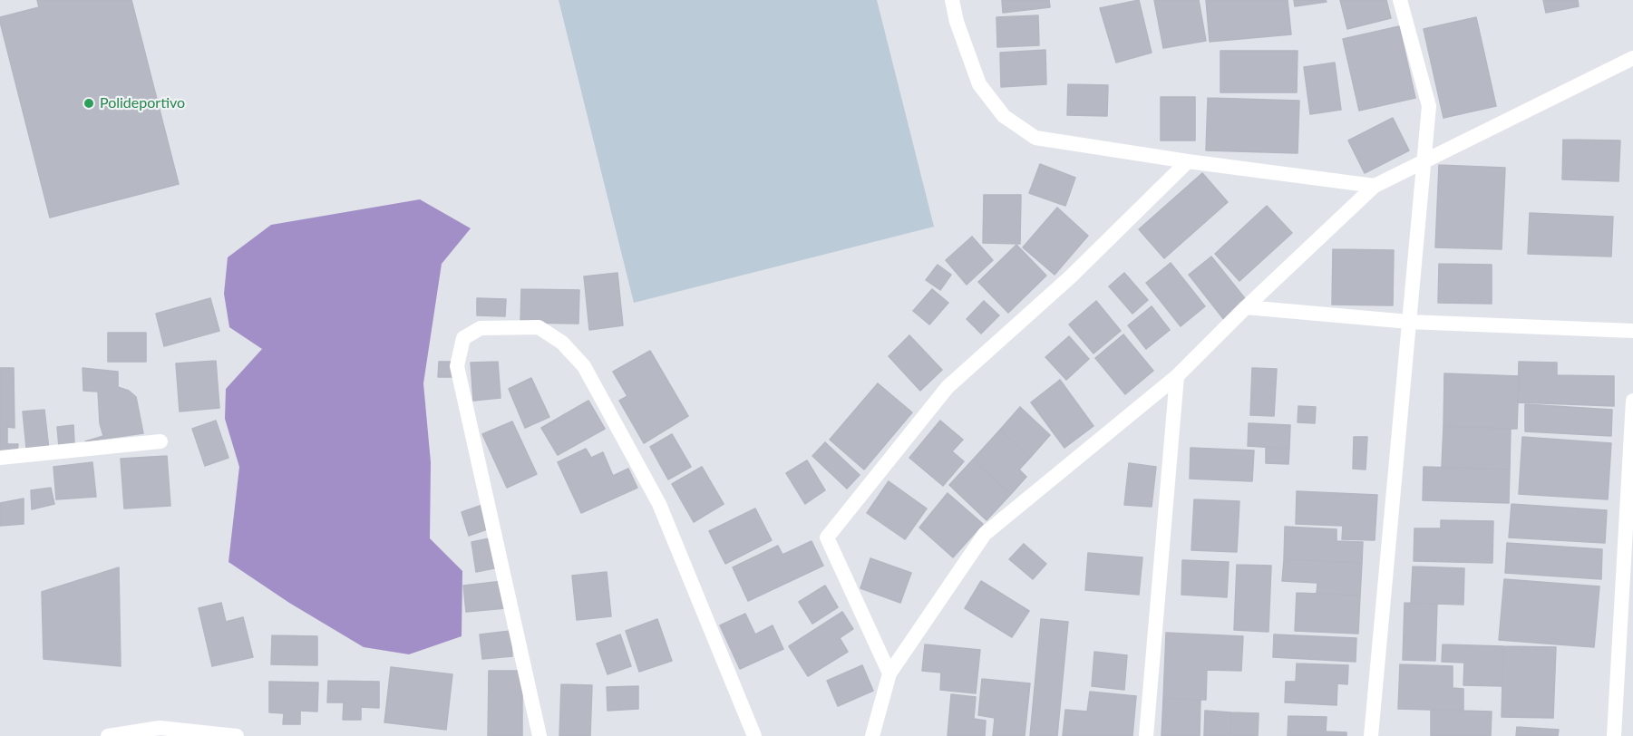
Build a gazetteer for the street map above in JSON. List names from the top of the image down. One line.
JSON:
{"places":["Polideportivo"]}
